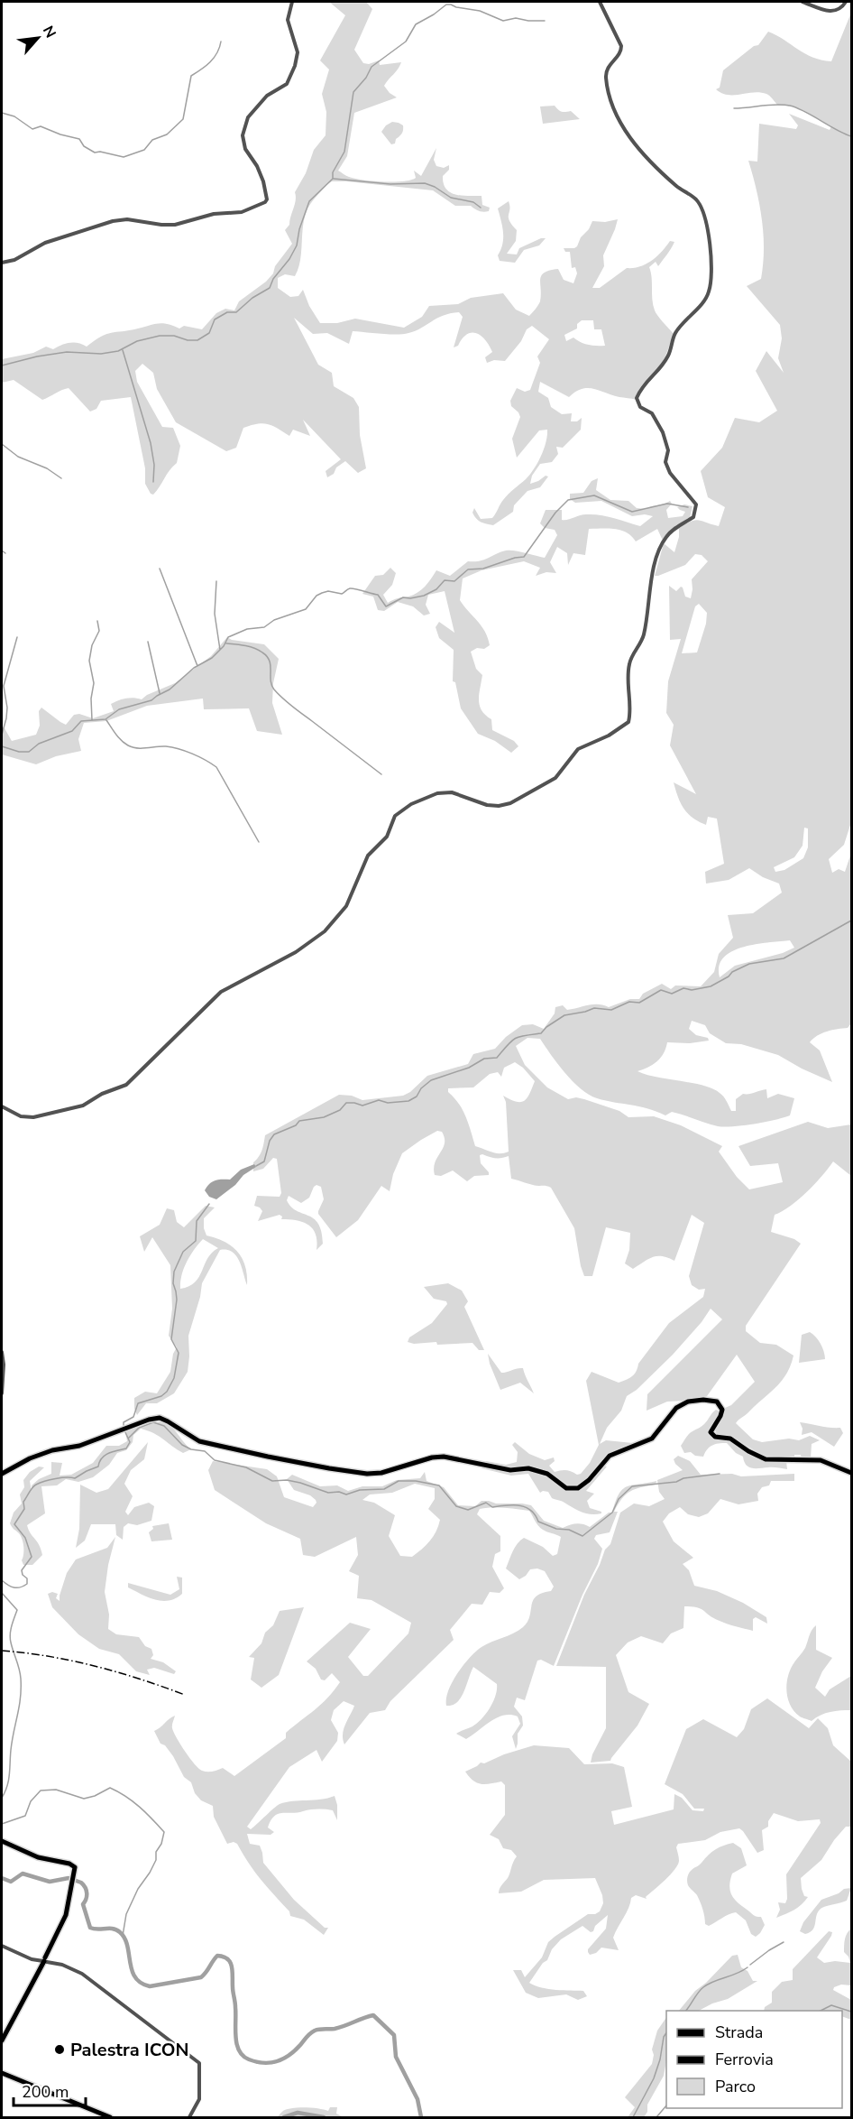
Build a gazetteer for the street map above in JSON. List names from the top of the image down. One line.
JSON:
{"places":["Palestra ICON"],"legend":["Strada","Ferrovia","Parco"],"scale_bar":"200 m","north":"top right"}
